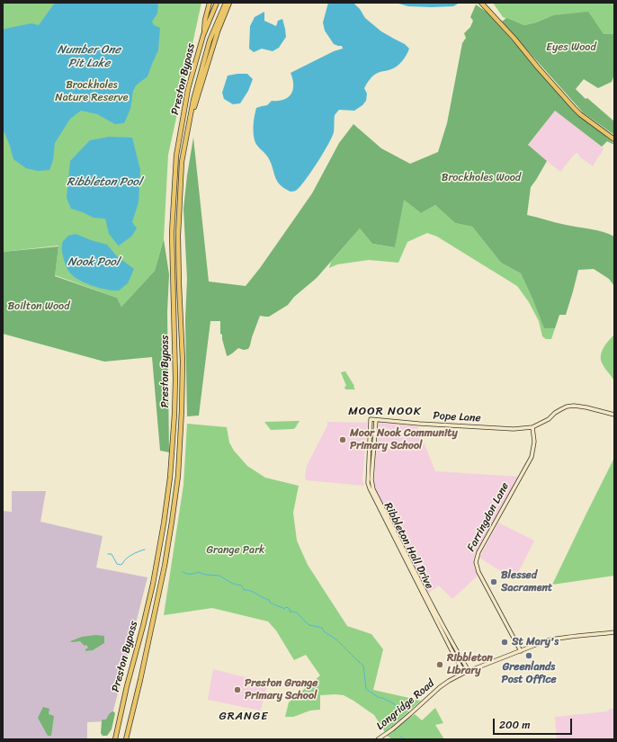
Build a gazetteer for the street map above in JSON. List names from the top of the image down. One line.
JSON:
{"streets":{"highway":["Preston Bypass"],"street":["Pope Lane","Farringdon Lane","Ribbleton Hall Drive","Longridge Road"]},"crossings":[["Pope Lane","Farringdon Lane"],["Pope Lane","Ribbleton Hall Drive"],["Farringdon Lane","Longridge Road"],["Ribbleton Hall Drive","Longridge Road"]],"districts":["MOOR NOOK","GRANGE"],"water":["Number One Pit Lake","Ribbleton Pool","Nook Pool"],"parks":["Eyes Wood","Brockholes Nature Reserve","Brockholes Wood","Boilton Wood","Grange Park"],"places":["Moor Nook Community Primary School","Blessed Sacrament","St Mary's","Greenlands Post Office","Ribbleton Library","Preston Grange Primary School"],"scale_bar":"200 m"}
